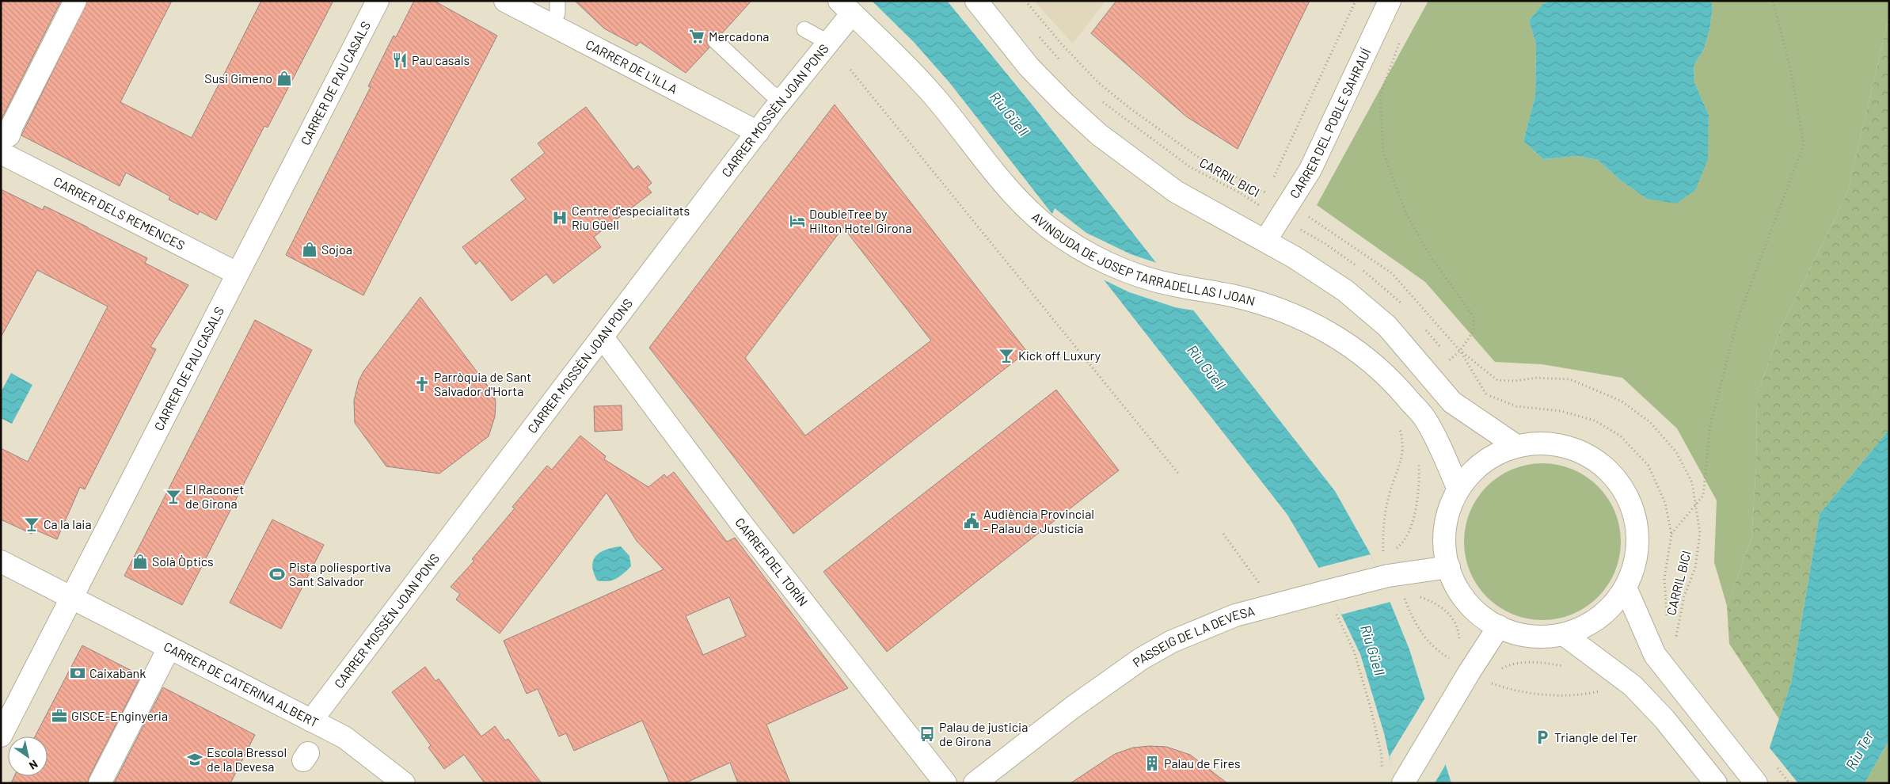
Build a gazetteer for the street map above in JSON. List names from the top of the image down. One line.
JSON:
{"streets":{"street":["CARRER DE L'ILLA","CARRER DE PAU CASALS","CARRER MOSSÈN JOAN PONS","CARRER DEL POBLE SAHRAUÍ","CARRER DELS REMENCES","AVINGUDA DE JOSEP TARRADELLAS I JOAN","CARRER DEL TORÍN","PASSEIG DE LA DEVESA","CARRER DE CATERINA ALBERT"],"path":["CARRIL BICI"]},"crossings":[["CARRER DE L'ILLA","CARRER MOSSÈN JOAN PONS"],["CARRER DE PAU CASALS","CARRER DELS REMENCES"],["CARRER DE PAU CASALS","CARRER DE CATERINA ALBERT"],["CARRER MOSSÈN JOAN PONS","AVINGUDA DE JOSEP TARRADELLAS I JOAN"],["CARRER MOSSÈN JOAN PONS","CARRER DEL TORÍN"],["CARRER MOSSÈN JOAN PONS","CARRER DE CATERINA ALBERT"],["CARRER DEL POBLE SAHRAUÍ","CARRIL BICI"]],"water":["Riu Güell","Riu Ter"],"places":{"supermarket":["Mercadona"],"restaurant":["Pau casals"],"shop":["Susi Gimeno","Sojoa","Solà Òptics"],"hospital":["Centre d'especialitats Riu Güell"],"hotel":["DoubleTree by Hilton Hotel Girona"],"bar":["Kick off Luxury","El Raconet de Girona","Ca la Iaia"],"church":["Parròquia de Sant Salvador d'Horta"],"public building":["Audiència Provincial - Palau de Justicía"],"sports":["Pista poliesportiva Sant Salvador"],"bank":["Caixabank"],"office":["GISCE-Enginyeria"],"bus stop":["Palau de justicia de Girona"],"parking":["Triangle del Ter"],"school or university":["Escola Bressol de la Devesa"],"building":["Palau de Fires"]},"north":"bottom right"}
